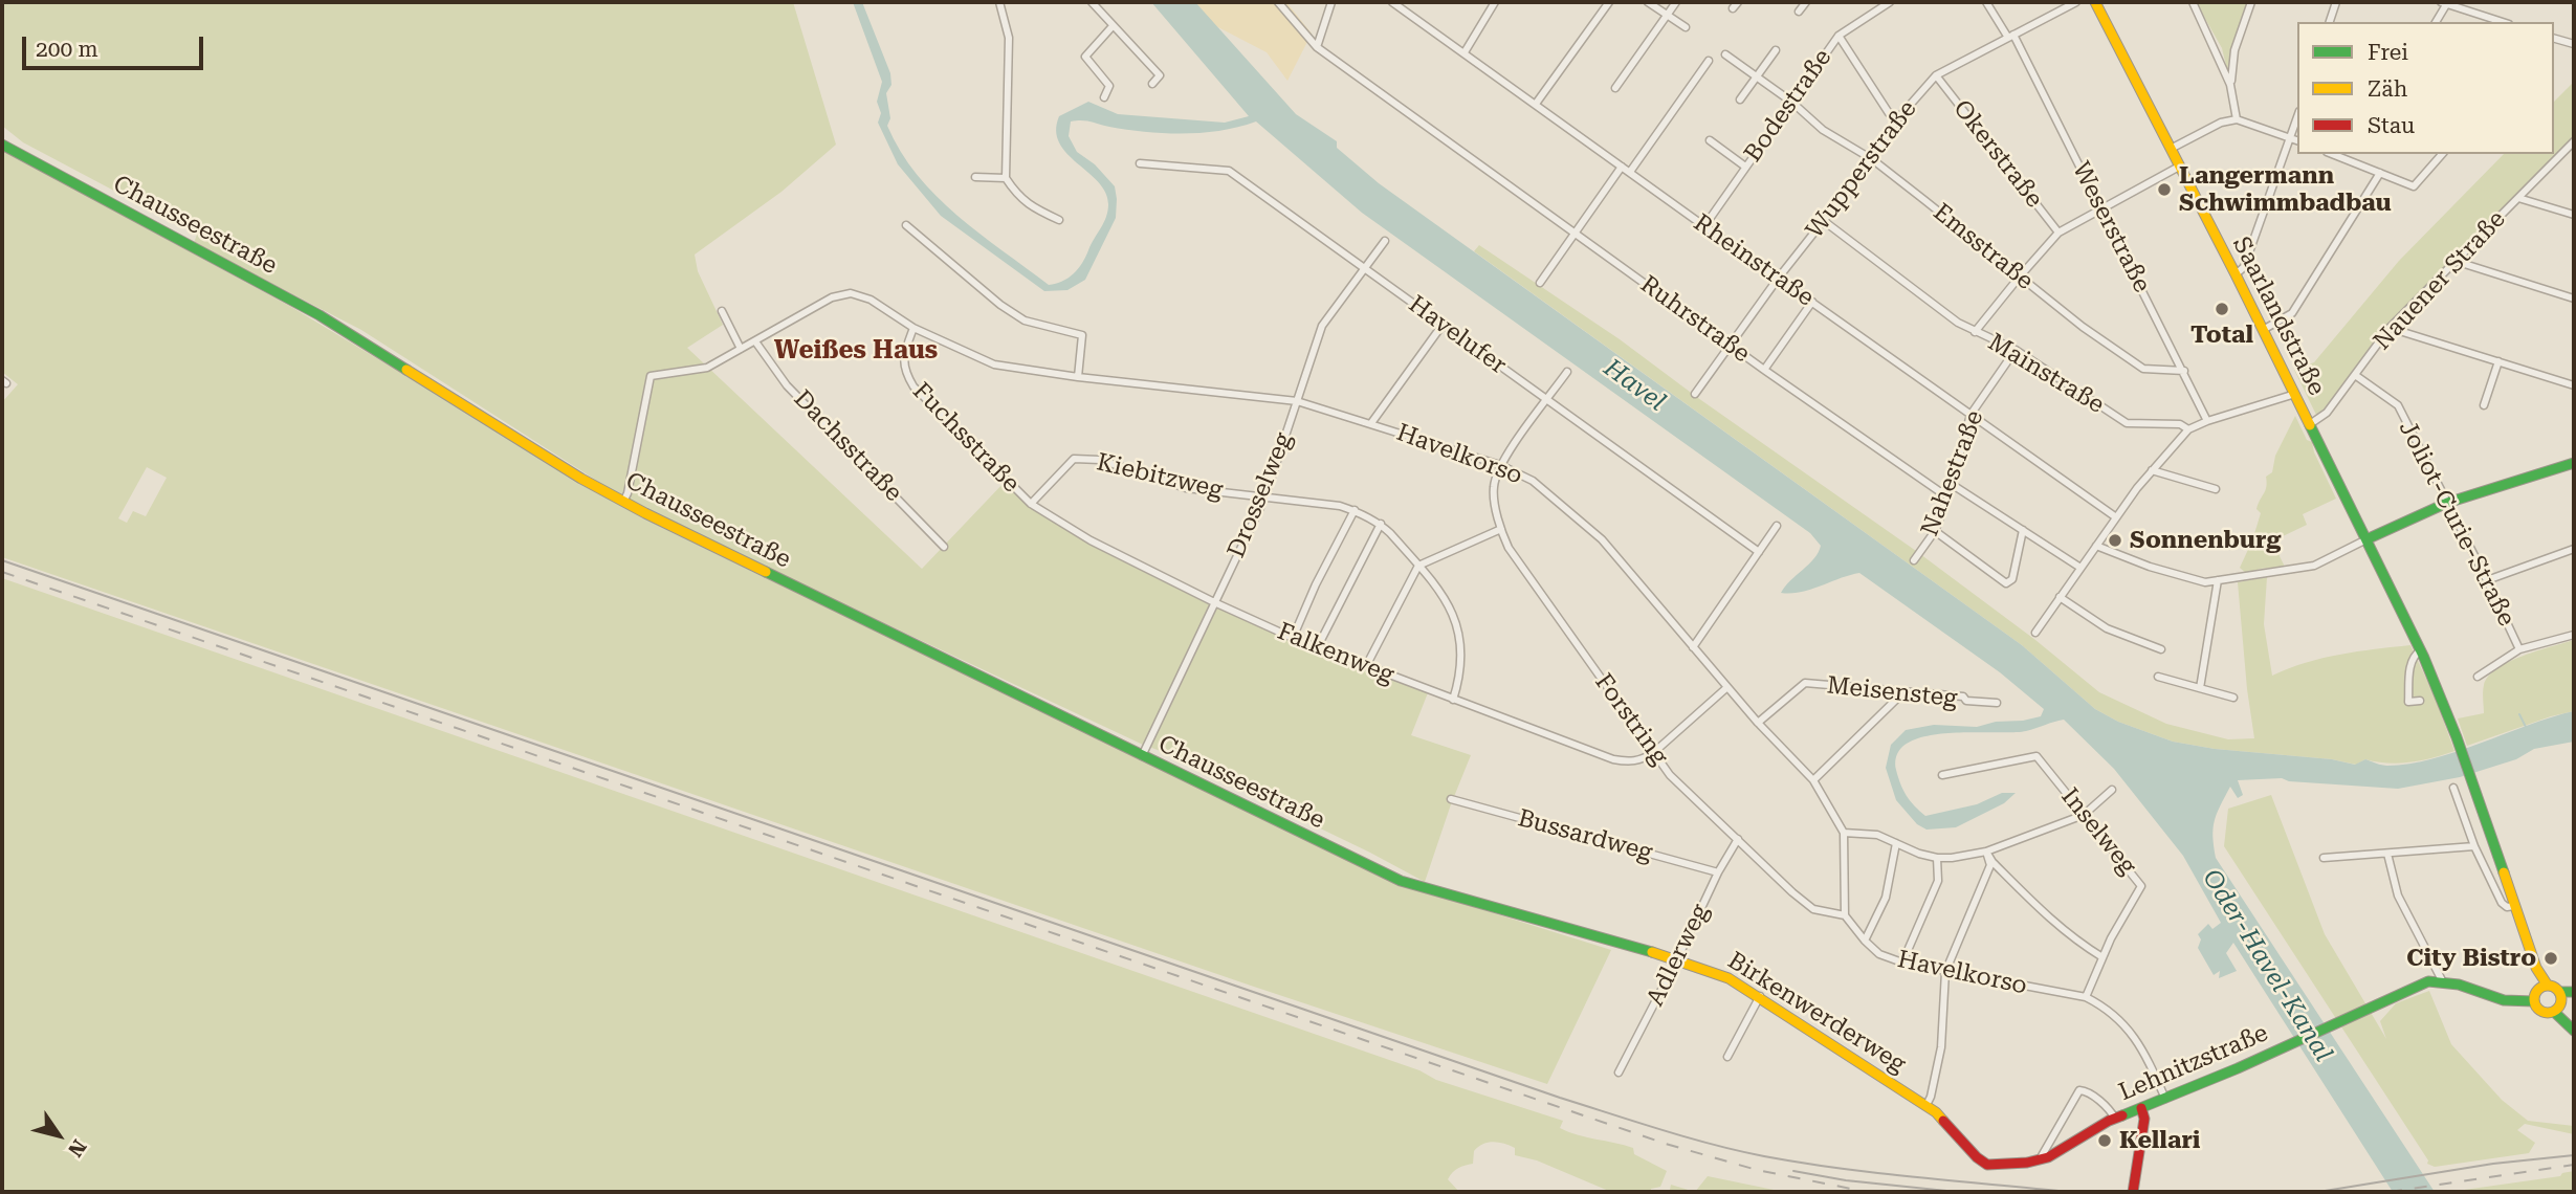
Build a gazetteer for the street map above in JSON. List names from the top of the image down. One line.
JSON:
{"streets":{"street":["Bodestraße","Okerstraße","Wupperstraße","Chausseestraße","Weserstraße","Emsstraße","Rheinstraße","Nauener Straße","Saarlandstraße","Ruhrstraße","Havelufer","Mainstraße","Fuchsstraße","Dachsstraße","Havelkorso","Nahestraße","Kiebitzweg","Drosselweg","Joliot-Curie-Straße","Falkenweg","Meisensteg","Forstring","Inselweg","Bussardweg","Adlerweg","Birkenwerderweg","Lehnitzstraße"]},"crossings":[["Bodestraße","Emsstraße"],["Bodestraße","Rheinstraße"],["Okerstraße","Wupperstraße"],["Wupperstraße","Weserstraße"],["Wupperstraße","Emsstraße"],["Wupperstraße","Rheinstraße"],["Wupperstraße","Ruhrstraße"],["Wupperstraße","Mainstraße"],["Chausseestraße","Havelkorso"],["Chausseestraße","Drosselweg"],["Chausseestraße","Birkenwerderweg"],["Weserstraße","Emsstraße"],["Rheinstraße","Nahestraße"],["Nauener Straße","Saarlandstraße"],["Nauener Straße","Joliot-Curie-Straße"],["Ruhrstraße","Nahestraße"],["Havelufer","Drosselweg"],["Mainstraße","Nahestraße"],["Fuchsstraße","Havelkorso"],["Fuchsstraße","Kiebitzweg"],["Fuchsstraße","Falkenweg"],["Dachsstraße","Havelkorso"],["Havelkorso","Drosselweg"],["Havelkorso","Meisensteg"],["Havelkorso","Forstring"],["Havelkorso","Inselweg"],["Havelkorso","Lehnitzstraße"],["Kiebitzweg","Drosselweg"],["Kiebitzweg","Falkenweg"],["Drosselweg","Falkenweg"],["Falkenweg","Forstring"],["Forstring","Adlerweg"],["Bussardweg","Adlerweg"],["Adlerweg","Birkenwerderweg"],["Birkenwerderweg","Lehnitzstraße"]],"districts":["Weißes Haus"],"water":["Havel","Oder-Havel-Kanal"],"places":["Langermann Schwimmbadbau","Total","Sonnenburg","City Bistro","Kellari"],"legend":["Frei","Zäh","Stau"],"scale_bar":"200 m","north":"bottom right"}
